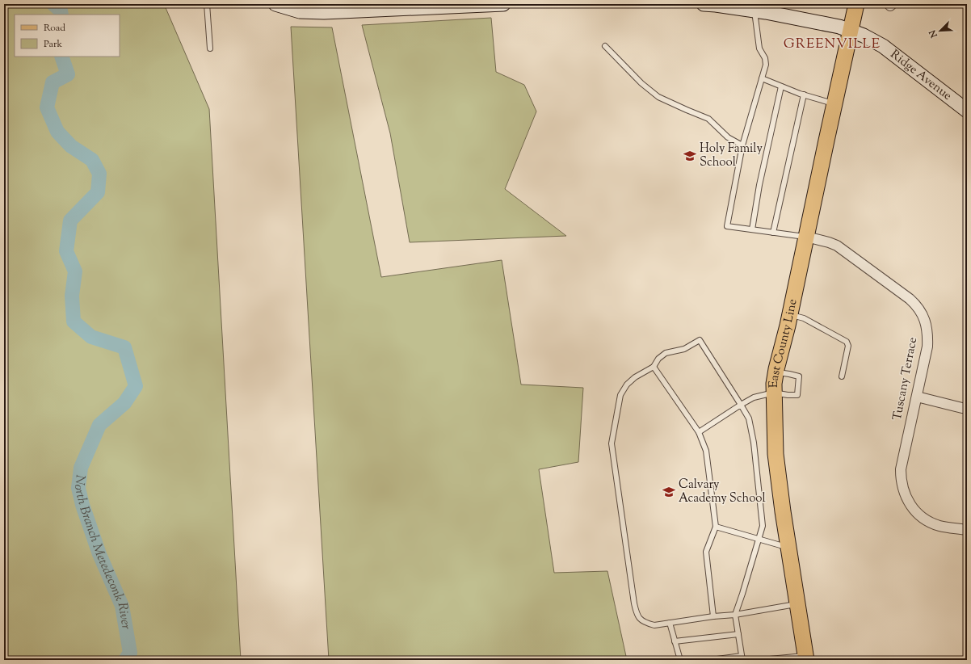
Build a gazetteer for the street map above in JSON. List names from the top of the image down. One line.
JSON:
{"streets":{"main road":["East County Line"],"street":["Ridge Avenue","Tuscany Terrace"]},"crossings":[["Ridge Avenue","East County Line"],["East County Line","Tuscany Terrace"]],"districts":["GREENVILLE"],"water":["North Branch Metedeconk River"],"places":{"school or university":["Holy Family School","Calvary Academy School"]},"legend":["Road","Park"],"north":"bottom left"}
